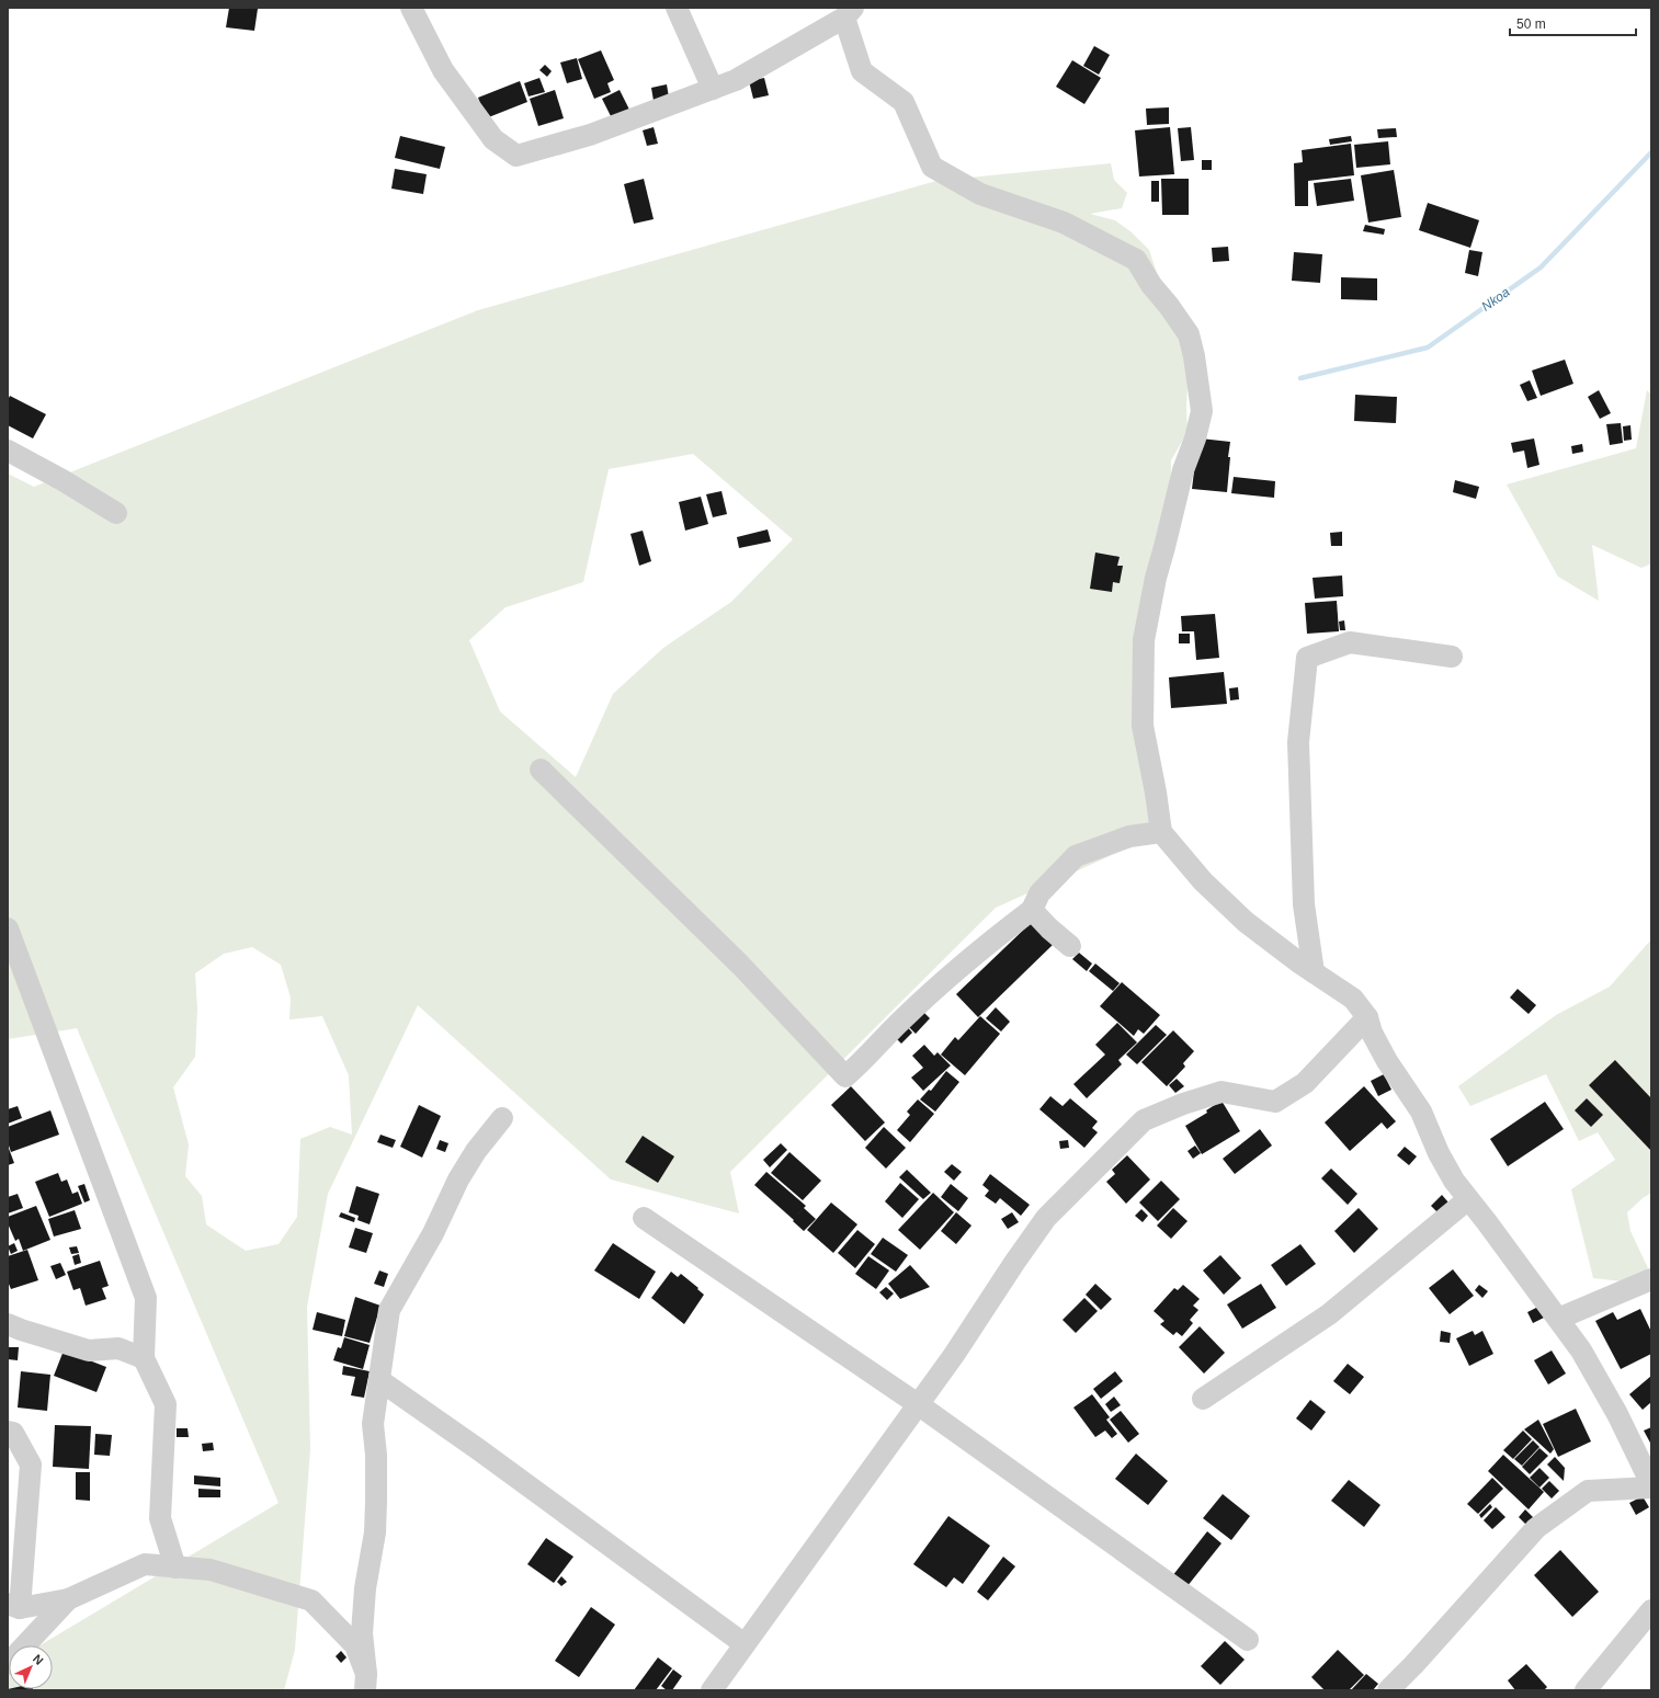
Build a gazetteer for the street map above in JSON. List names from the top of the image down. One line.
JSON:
{"water":["Nkoa"],"scale_bar":"50 m","north":"top right"}
